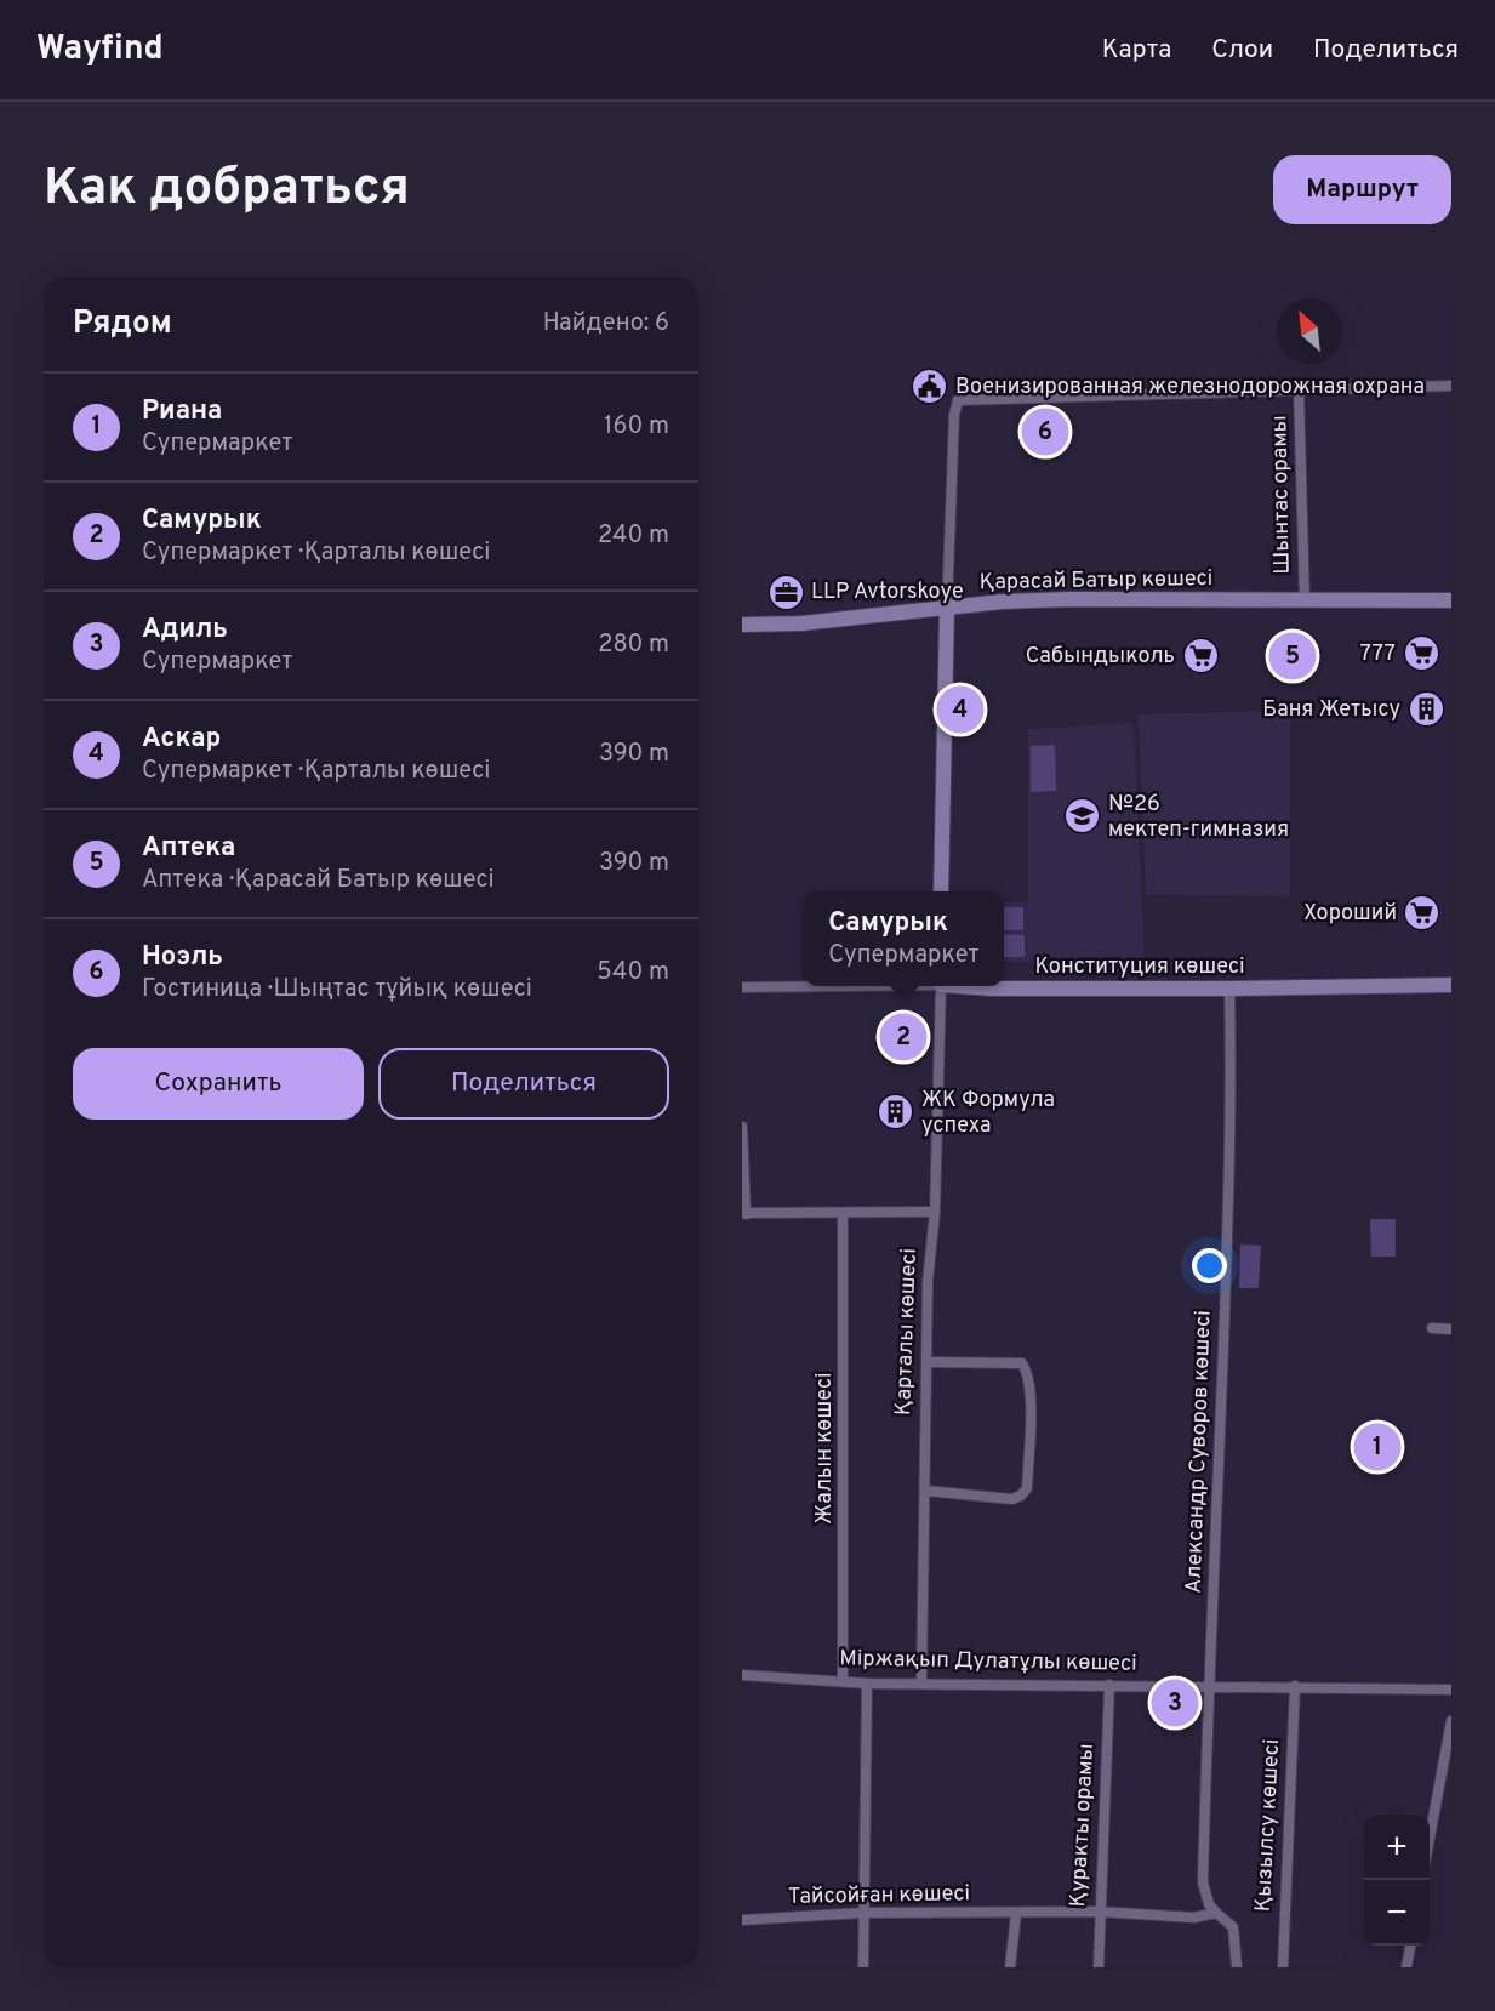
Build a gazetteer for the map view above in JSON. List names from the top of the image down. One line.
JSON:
{"streets":{"main road":["Қарасай Батыр көшесі","Конституция көшесі"],"street":["Шынтас орамы","Қарталы көшесі","Жалын көшесі","Александр Суворов көшесі","Міржақып Дулатұлы көшесі","Қуракты орамы","Қызылсу көшесі","Тайсойған көшесі"]},"crossings":[["Шынтас орамы","Қарасай Батыр көшесі"],["Конституция көшесі","Александр Суворов көшесі"],["Қарталы көшесі","Міржақып Дулатұлы көшесі"],["Жалын көшесі","Міржақып Дулатұлы көшесі"],["Александр Суворов көшесі","Міржақып Дулатұлы көшесі"],["Александр Суворов көшесі","Тайсойған көшесі"],["Міржақып Дулатұлы көшесі","Қуракты орамы"],["Міржақып Дулатұлы көшесі","Қызылсу көшесі"],["Қуракты орамы","Тайсойған көшесі"]],"places":{"public building":["Военизированная железнодорожная охрана"],"office":["LLP Avtorskoye"],"supermarket":["777","Сабындыколь","Хороший"],"building":["Баня Жетысу","ЖК Формула успеха"],"school or university":["№26 мектеп-гимназия"]},"north":"top left","page":{"header":"Wayfind","nav":["Карта","Слои","Поделиться"],"buttons":["Маршрут",["Сохранить","Поделиться"]],"title":"Как добраться","heading":["Рядом","Найдено: 6"],"list":[{"mark":"1","name":"Риана","note":"Супермаркет","value":"160 m"},{"mark":"2","name":"Самурык","note":"Супермаркет · Қарталы көшесі","value":"240 m"},{"mark":"3","name":"Адиль","note":"Супермаркет","value":"280 m"},{"mark":"4","name":"Аскар","note":"Супермаркет · Қарталы көшесі","value":"390 m"},{"mark":"5","name":"Аптека","note":"Аптека · Қарасай Батыр көшесі","value":"390 m"},{"mark":"6","name":"Ноэль","note":"Гостиница · Шыңтас тұйық көшесі","value":"540 m"}],"pins":["6","5","4","2","1","3"],"popup":["Самурык","Супермаркет"],"map_buttons":["+","−"]}}
